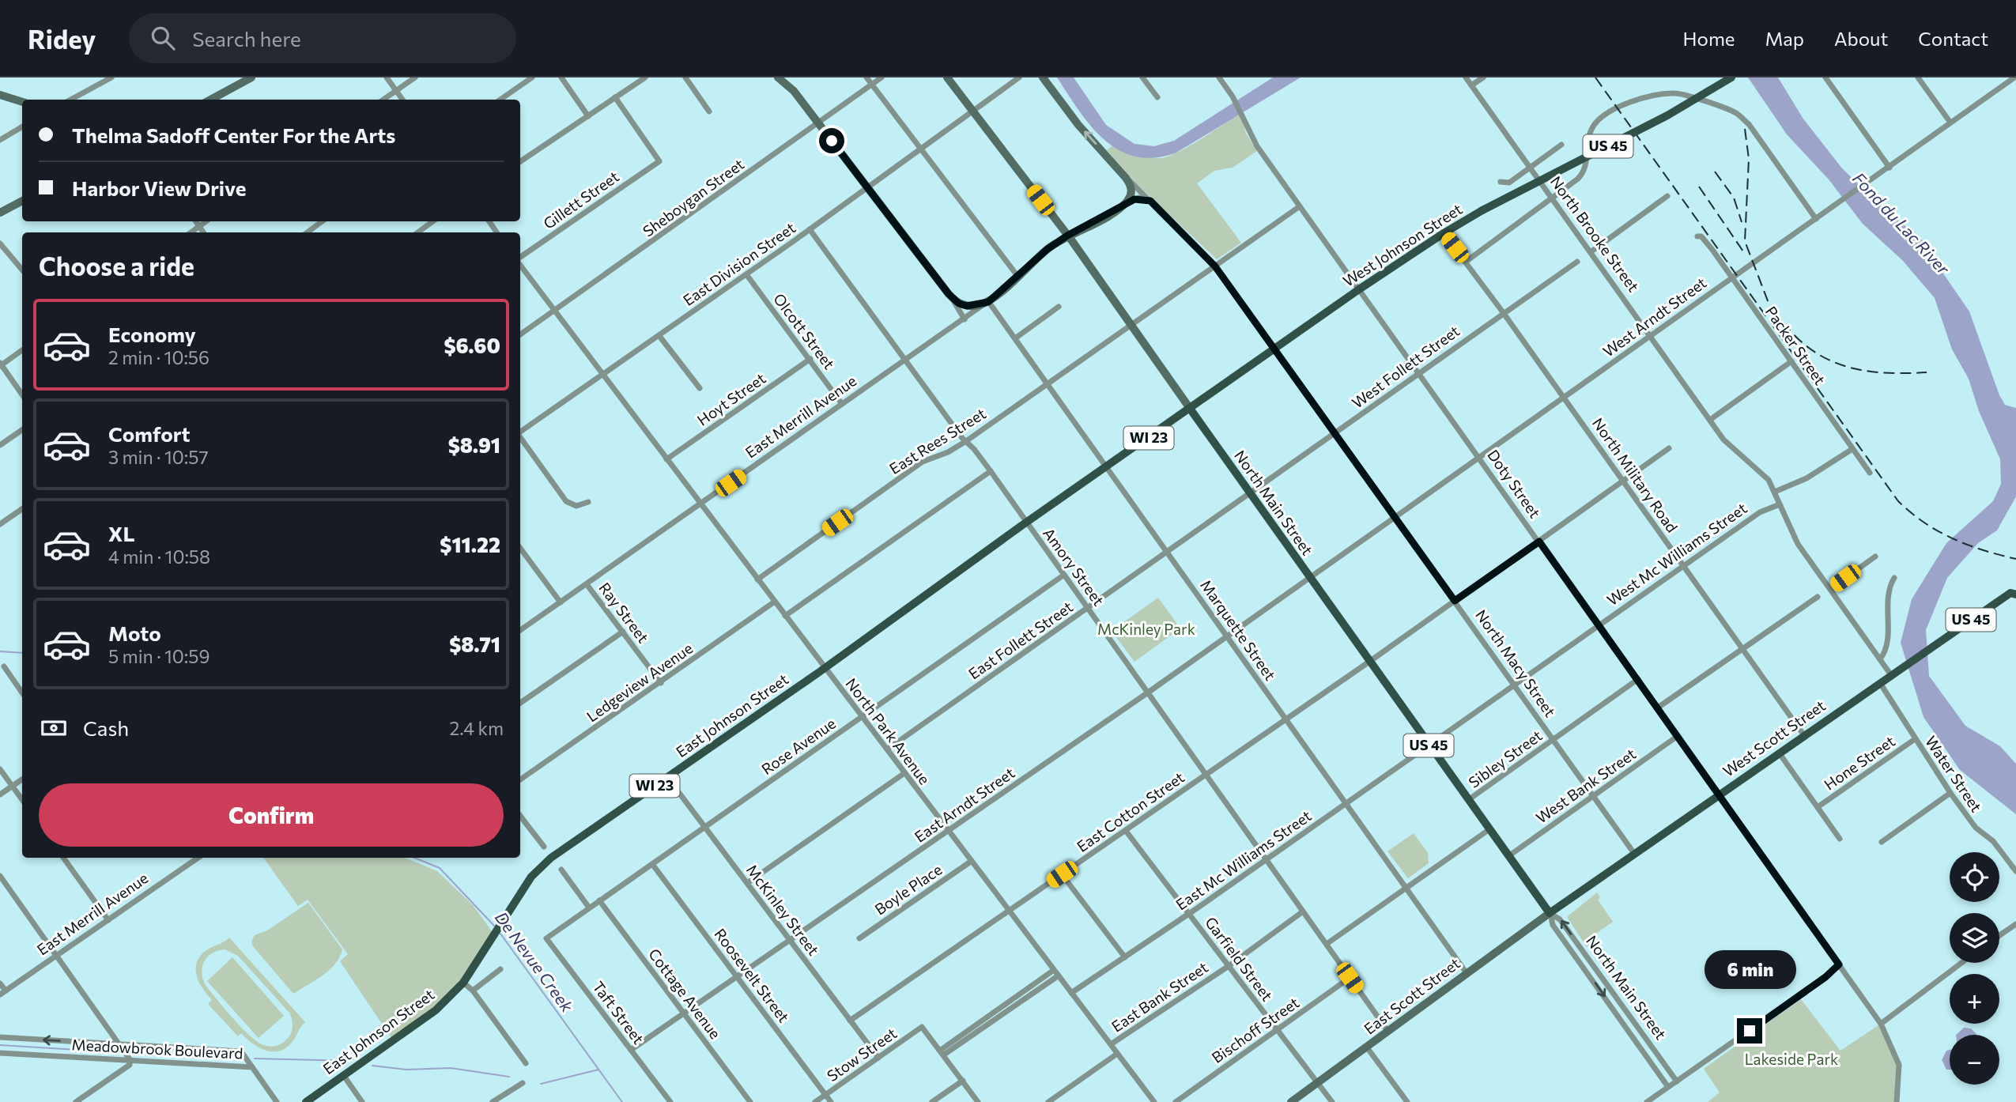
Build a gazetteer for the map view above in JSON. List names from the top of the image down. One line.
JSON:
{"streets":{"main road":["US 45","West Johnson Street","East Merrill Avenue","WI 23","North Main Street","North Macy Street","East Johnson Street","West Scott Street","East Scott Street"],"street":["Sheboygan Street","Gillett Street","North Brooke Street","East Division Street","West Arndt Street","Olcott Street","Packer Street","West Follett Street","Hoyt Street","East Rees Street","North Military Road","Doty Street","West Mc Williams Street","Amory Street","Ray Street","Marquette Street","East Follett Street","Ledgeview Avenue","North Park Avenue","Rose Avenue","Sibley Street","Hone Street","Water Street","West Bank Street","East Arndt Street","East Cotton Street","East Mc Williams Street","Boyle Place","McKinley Street","Garfield Street","Roosevelt Street","Cottage Avenue","East Bank Street","Taft Street","Bischoff Street","Meadowbrook Boulevard","Stow Street"]},"crossings":[["Sheboygan Street","North Park Avenue"],["North Brooke Street","West Arndt Street"],["North Brooke Street","West Mc Williams Street"],["North Brooke Street","West Scott Street"],["West Johnson Street","North Military Road"],["West Johnson Street","Doty Street"],["West Johnson Street","North Main Street"],["West Johnson Street","Marquette Street"],["West Johnson Street","North Macy Street"],["West Johnson Street","East Johnson Street"],["East Division Street","Olcott Street"],["East Division Street","North Main Street"],["East Division Street","Amory Street"],["East Division Street","North Park Avenue"],["West Arndt Street","Packer Street"],["West Arndt Street","North Military Road"],["West Arndt Street","Doty Street"],["West Arndt Street","North Main Street"],["West Arndt Street","North Macy Street"],["West Arndt Street","East Arndt Street"],["Olcott Street","Hoyt Street"],["Olcott Street","East Merrill Avenue"],["West Follett Street","North Military Road"],["West Follett Street","Doty Street"],["West Follett Street","North Main Street"],["West Follett Street","East Follett Street"],["West Follett Street","North Macy Street"],["Hoyt Street","North Park Avenue"],["East Merrill Avenue","North Main Street"],["East Merrill Avenue","Amory Street"],["East Merrill Avenue","Ray Street"],["East Merrill Avenue","Marquette Street"],["East Merrill Avenue","North Park Avenue"],["East Rees Street","Doty Street"],["East Rees Street","North Main Street"],["East Rees Street","Amory Street"],["East Rees Street","Marquette Street"],["East Rees Street","North Macy Street"],["East Rees Street","North Park Avenue"],["North Military Road","West Mc Williams Street"],["North Military Road","West Scott Street"],["North Military Road","East Cotton Street"],["Doty Street","West Mc Williams Street"],["Doty Street","West Scott Street"],["Doty Street","Sibley Street"],["Doty Street","West Bank Street"],["Doty Street","East Cotton Street"],["North Main Street","West Mc Williams Street"],["North Main Street","East Follett Street"],["North Main Street","West Scott Street"],["North Main Street","Sibley Street"],["North Main Street","West Bank Street"],["North Main Street","East Arndt Street"],["North Main Street","East Cotton Street"],["North Main Street","East Mc Williams Street"],["North Main Street","East Scott Street"],["West Mc Williams Street","North Macy Street"],["West Mc Williams Street","East Mc Williams Street"],["Amory Street","East Follett Street"],["Amory Street","East Johnson Street"],["Amory Street","Rose Avenue"],["Amory Street","East Arndt Street"],["Amory Street","East Cotton Street"],["Amory Street","East Mc Williams Street"],["Amory Street","East Scott Street"],["Amory Street","East Bank Street"],["Amory Street","Bischoff Street"],["Ray Street","Ledgeview Avenue"],["Marquette Street","East Follett Street"],["Marquette Street","East Johnson Street"],["Marquette Street","East Arndt Street"],["Marquette Street","East Cotton Street"],["Marquette Street","East Mc Williams Street"],["Marquette Street","East Scott Street"],["East Follett Street","North Park Avenue"],["North Macy Street","West Scott Street"],["North Macy Street","Sibley Street"],["North Macy Street","West Bank Street"],["North Macy Street","East Cotton Street"],["Ledgeview Avenue","North Park Avenue"],["East Johnson Street","North Park Avenue"],["East Johnson Street","McKinley Street"],["North Park Avenue","Rose Avenue"],["North Park Avenue","East Arndt Street"],["North Park Avenue","East Cotton Street"],["North Park Avenue","East Mc Williams Street"],["North Park Avenue","Boyle Place"],["North Park Avenue","East Bank Street"],["West Scott Street","Water Street"],["West Scott Street","East Scott Street"],["Rose Avenue","McKinley Street"],["Rose Avenue","Roosevelt Street"],["Rose Avenue","Cottage Avenue"],["Rose Avenue","Taft Street"],["Hone Street","Water Street"],["East Arndt Street","McKinley Street"],["East Arndt Street","Roosevelt Street"],["East Arndt Street","Cottage Avenue"],["East Arndt Street","Taft Street"],["East Cotton Street","McKinley Street"],["East Cotton Street","Garfield Street"],["East Mc Williams Street","Garfield Street"],["McKinley Street","Stow Street"],["Garfield Street","East Scott Street"],["Garfield Street","East Bank Street"],["Garfield Street","Bischoff Street"],["Roosevelt Street","Stow Street"]],"water":["Fond du Lac River","De Nevue Creek"],"parks":["McKinley Park","Lakeside Park"],"page":{"header":"Ridey","search":"Search here","nav":["Home","Map","About","Contact"],"banner":["Thelma Sadoff Center For the Arts","Harbor View Drive"],"heading":"Choose a ride","list":[{"name":"Economy","note":"2 min · 10:56","value":"$6.60"},{"name":"Comfort","note":"3 min · 10:57","value":"$8.91"},{"name":"XL","note":"4 min · 10:58","value":"$11.22"},{"name":"Moto","note":"5 min · 10:59","value":"$8.71"}],"pay":["Cash","2.4 km"],"buttons":"Confirm","map_buttons":["+","−"],"bubble":"6 min"}}
